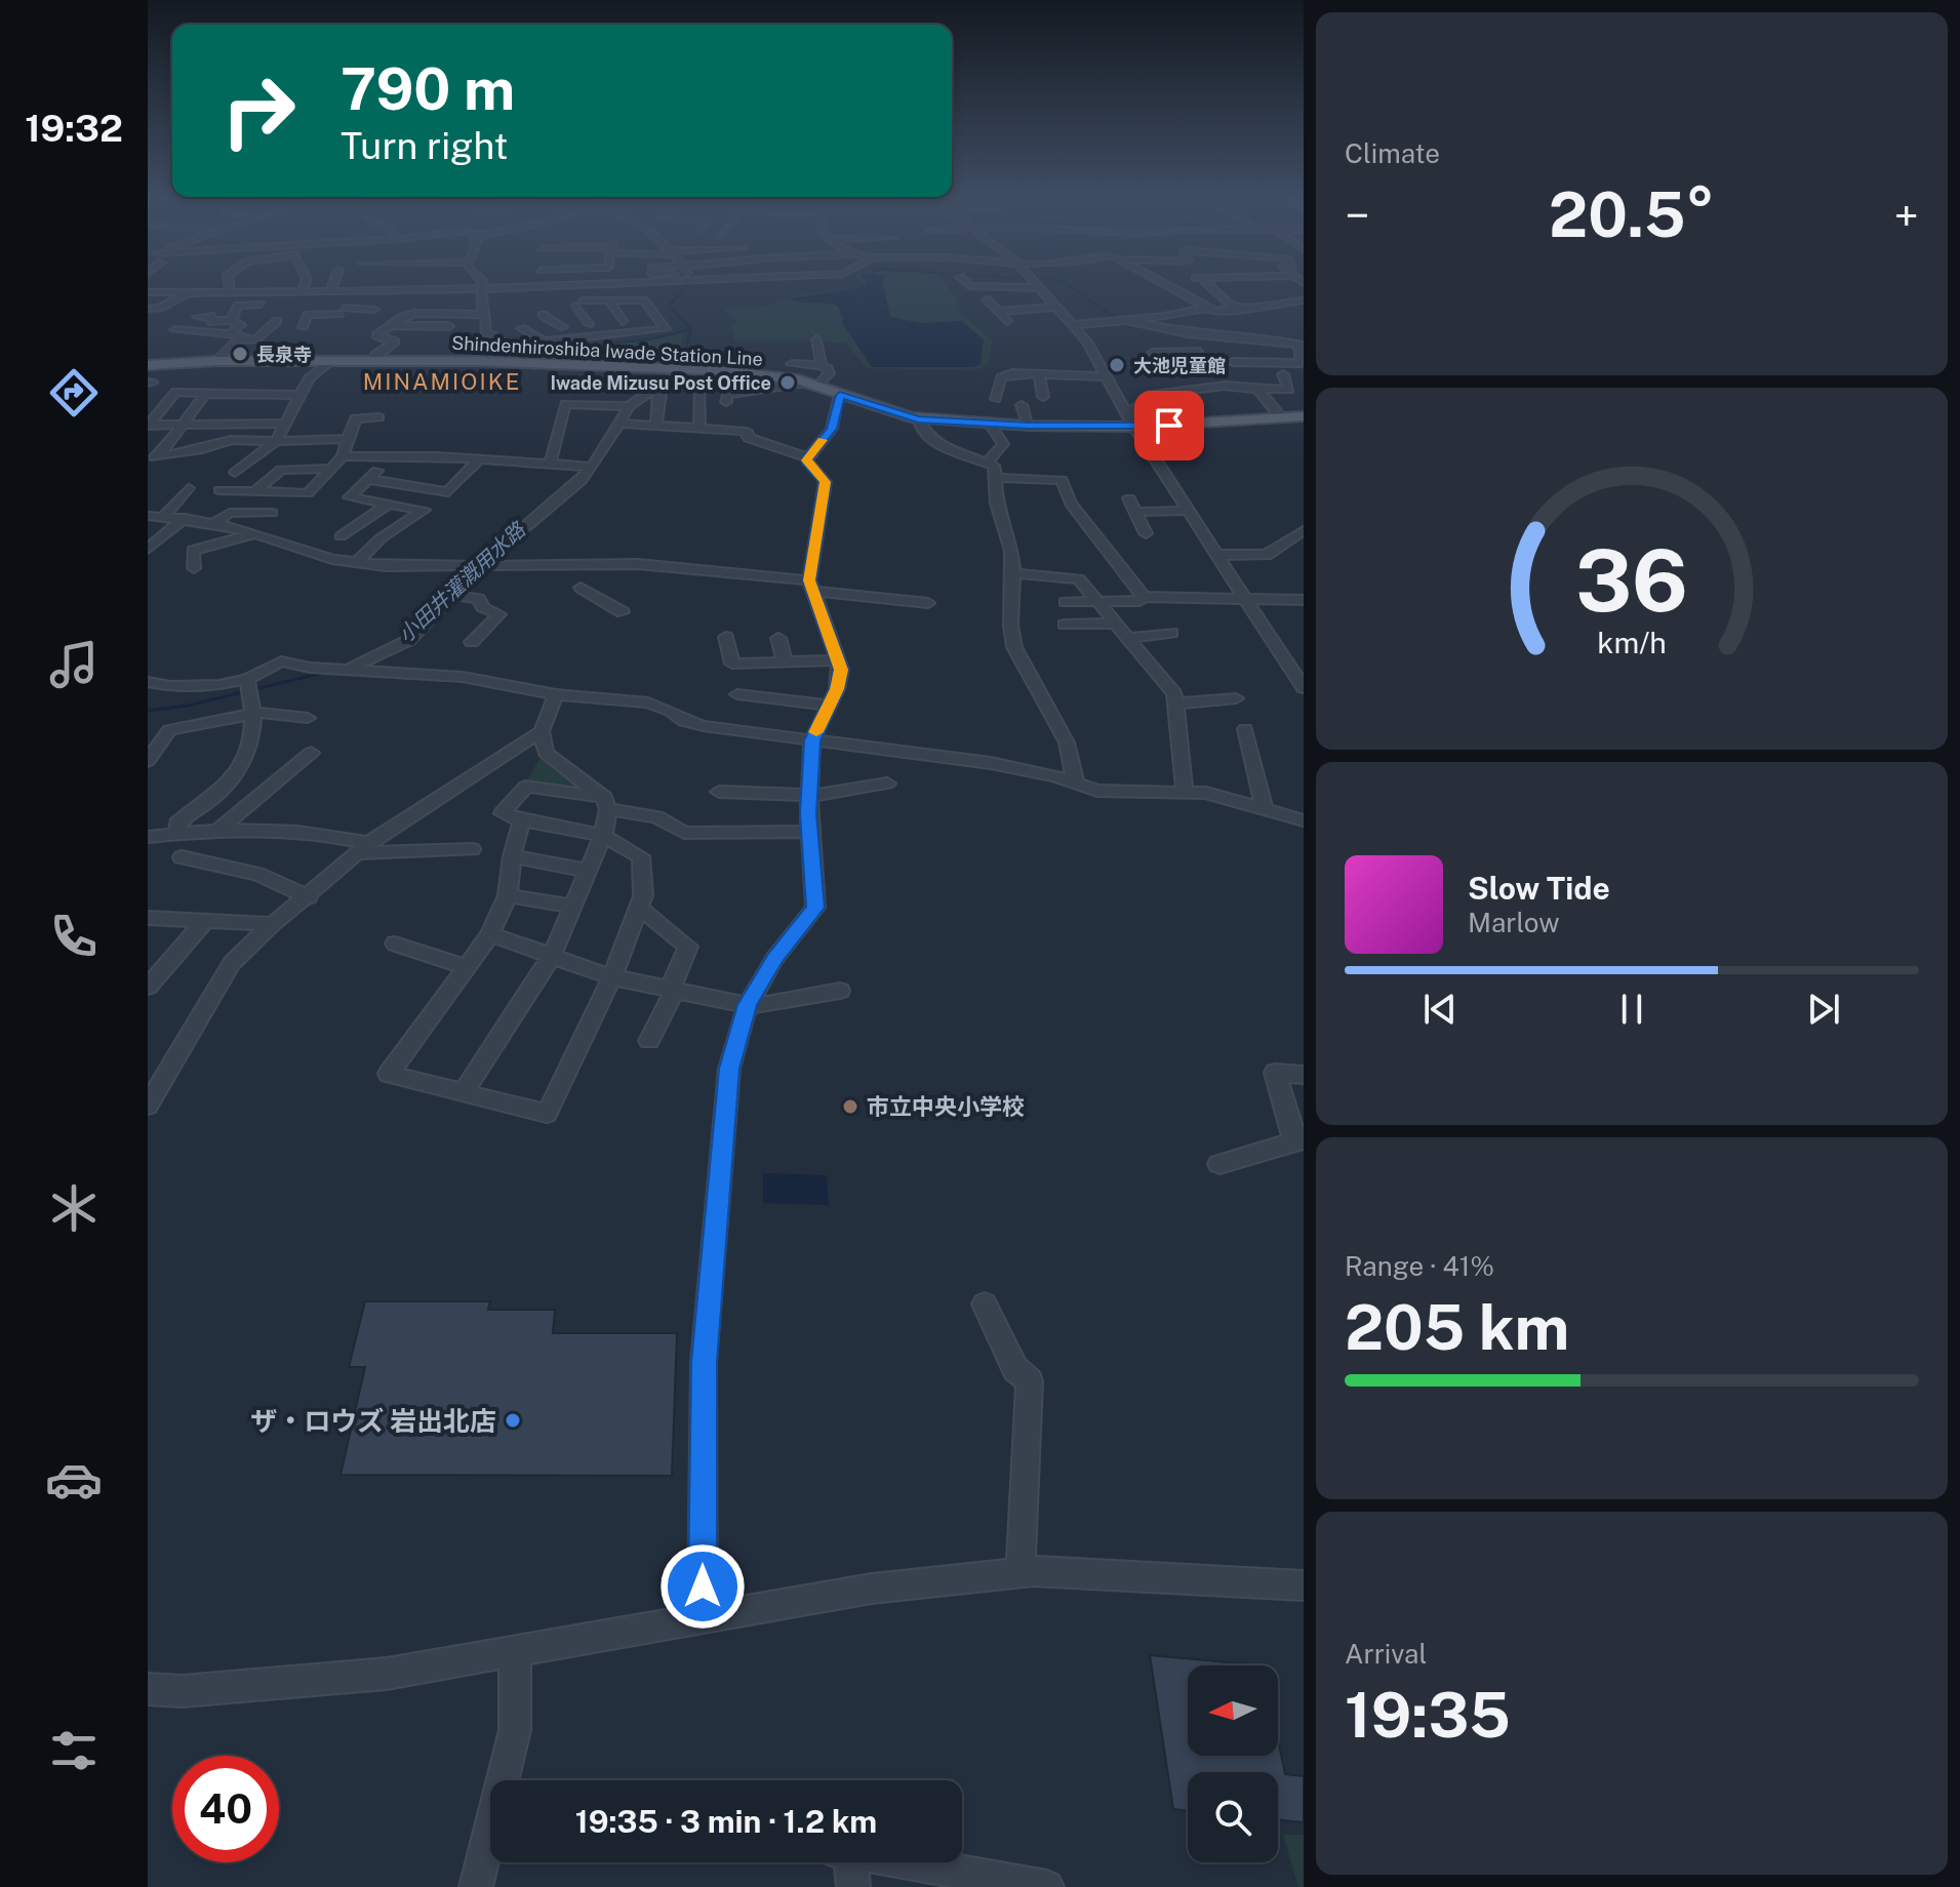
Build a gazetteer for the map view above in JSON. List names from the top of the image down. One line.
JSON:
{"streets":{"main road":["Shindenhiroshiba Iwade Station Line"]},"districts":["MINAMIOIKE"],"water":["小田井灌漑用水路"],"places":["長泉寺","大池児童館","Iwade Mizusu Post Office","市立中央小学校","ザ・ロウズ 岩出北店"],"north":"left","page":{"tabs":"19:32","tile":["Climate",["Range · 41%","205 km"],["Arrival","19:35"]],"turn":["790 m","Turn right"],"heat":["−","20.5°","+"],"song":["Slow Tide","Marlow"],"limit":"40","trip":"19:35 · 3 min · 1.2 km","gauge":["36","km/h"]}}
